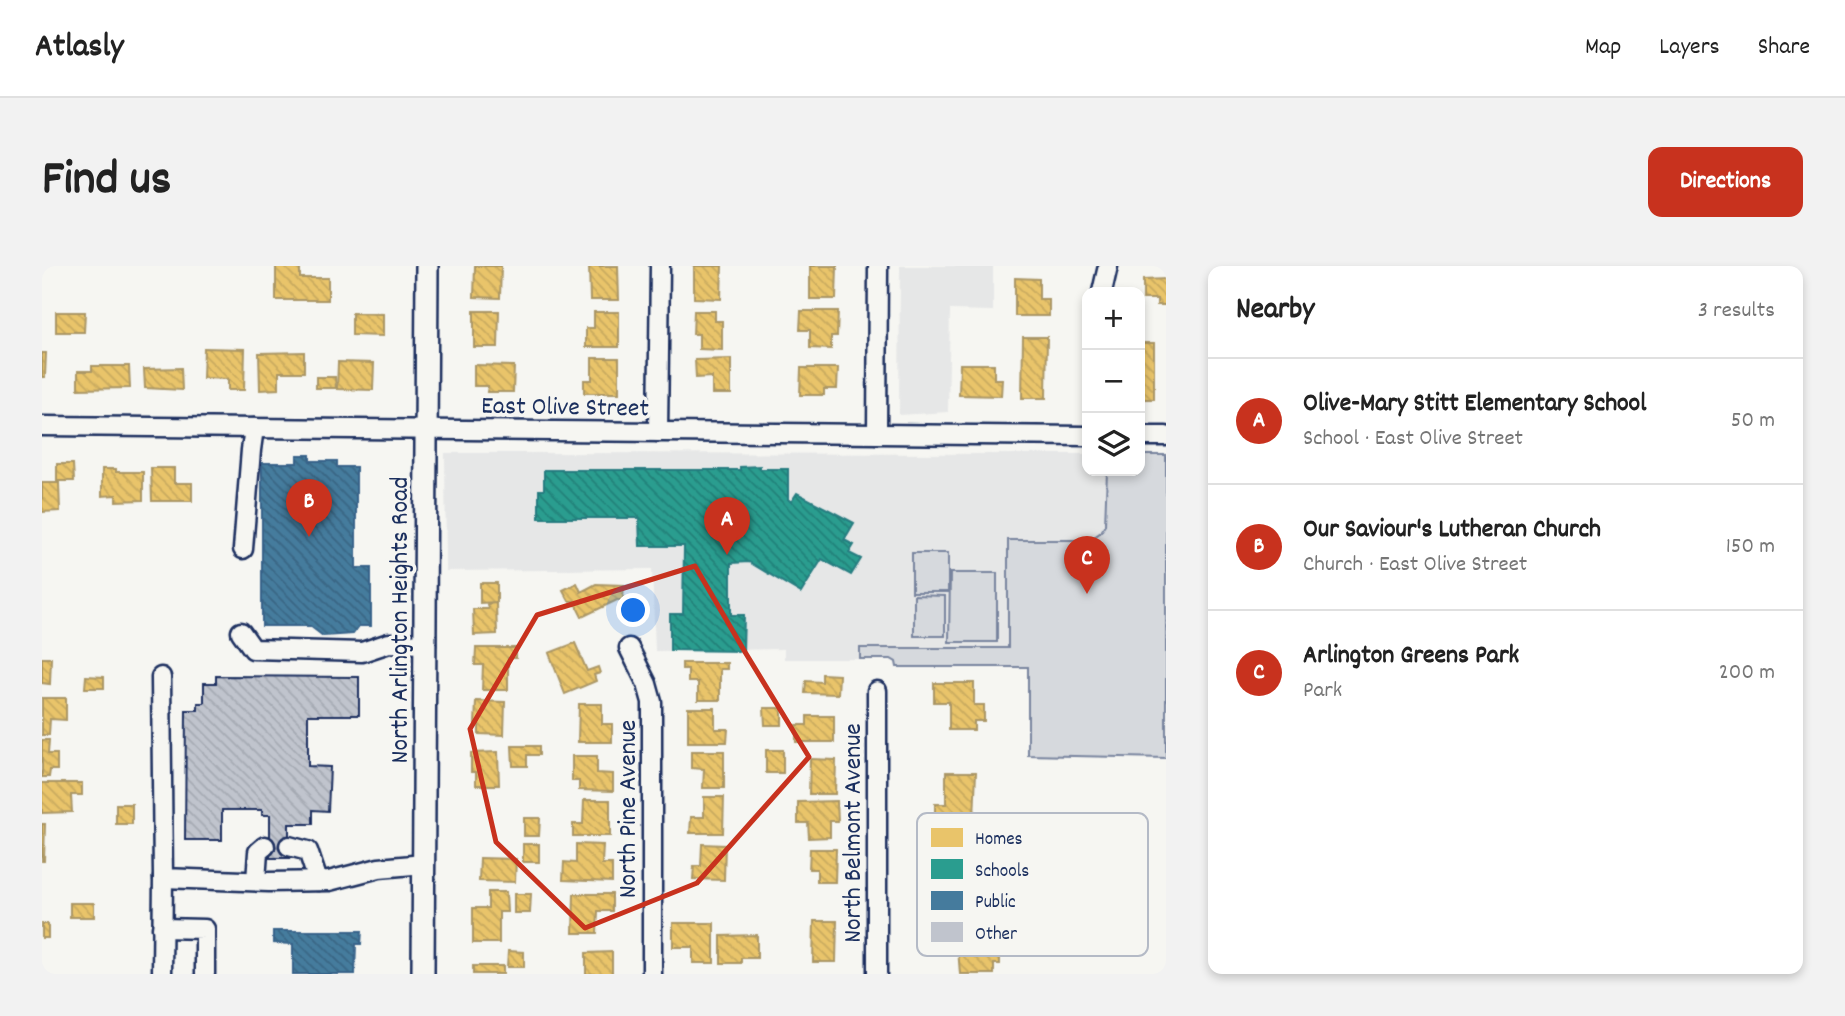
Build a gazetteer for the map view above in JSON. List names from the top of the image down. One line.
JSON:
{"streets":{"main road":["North Arlington Heights Road"],"street":["East Olive Street","North Pine Avenue","North Belmont Avenue"]},"crossings":[["East Olive Street","North Arlington Heights Road"]],"legend":["Homes","Schools","Public","Other"],"page":{"header":"Atlasly","nav":["Map","Layers","Share"],"title":"Find us","buttons":"Directions","heading":["Nearby","3 results"],"map_buttons":["+","−"],"list":[{"mark":"A","name":"Olive-Mary Stitt Elementary School","note":"School · East Olive Street","value":"50 m"},{"mark":"B","name":"Our Saviour's Lutheran Church","note":"Church · East Olive Street","value":"150 m"},{"mark":"C","name":"Arlington Greens Park","note":"Park","value":"200 m"}],"pins":["B","A","C"]}}
